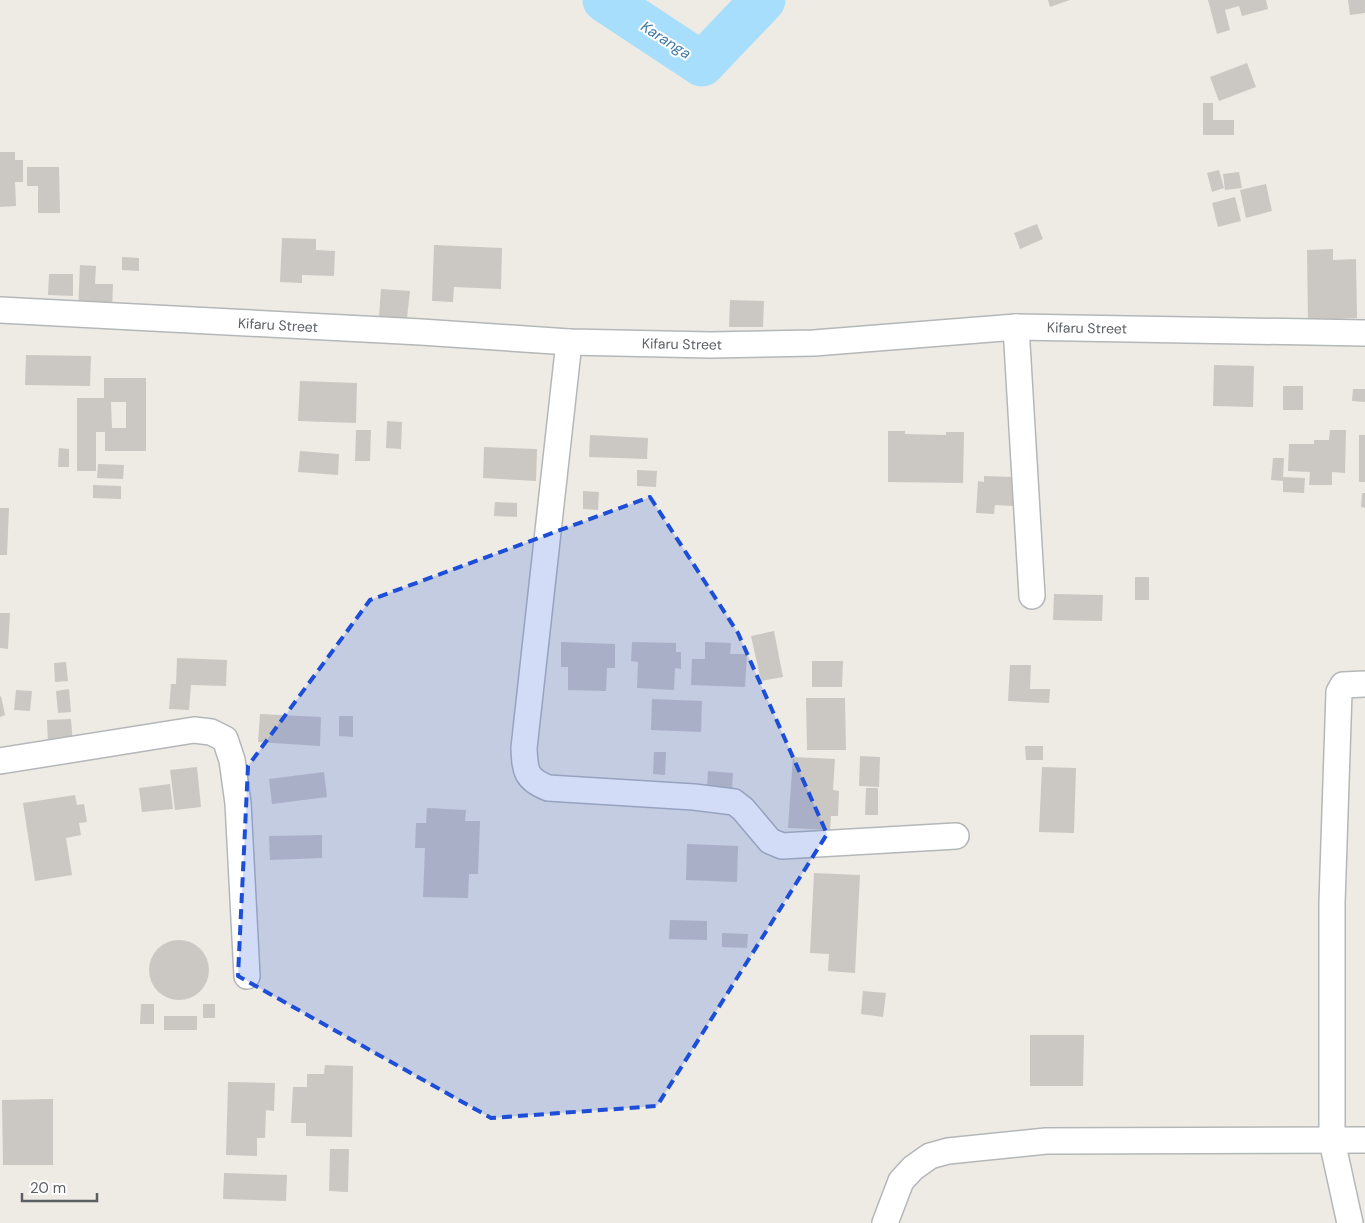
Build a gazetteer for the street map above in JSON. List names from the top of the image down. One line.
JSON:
{"streets":{"street":["Kifaru Street"]},"water":["Karanga"],"scale_bar":"20 m"}
